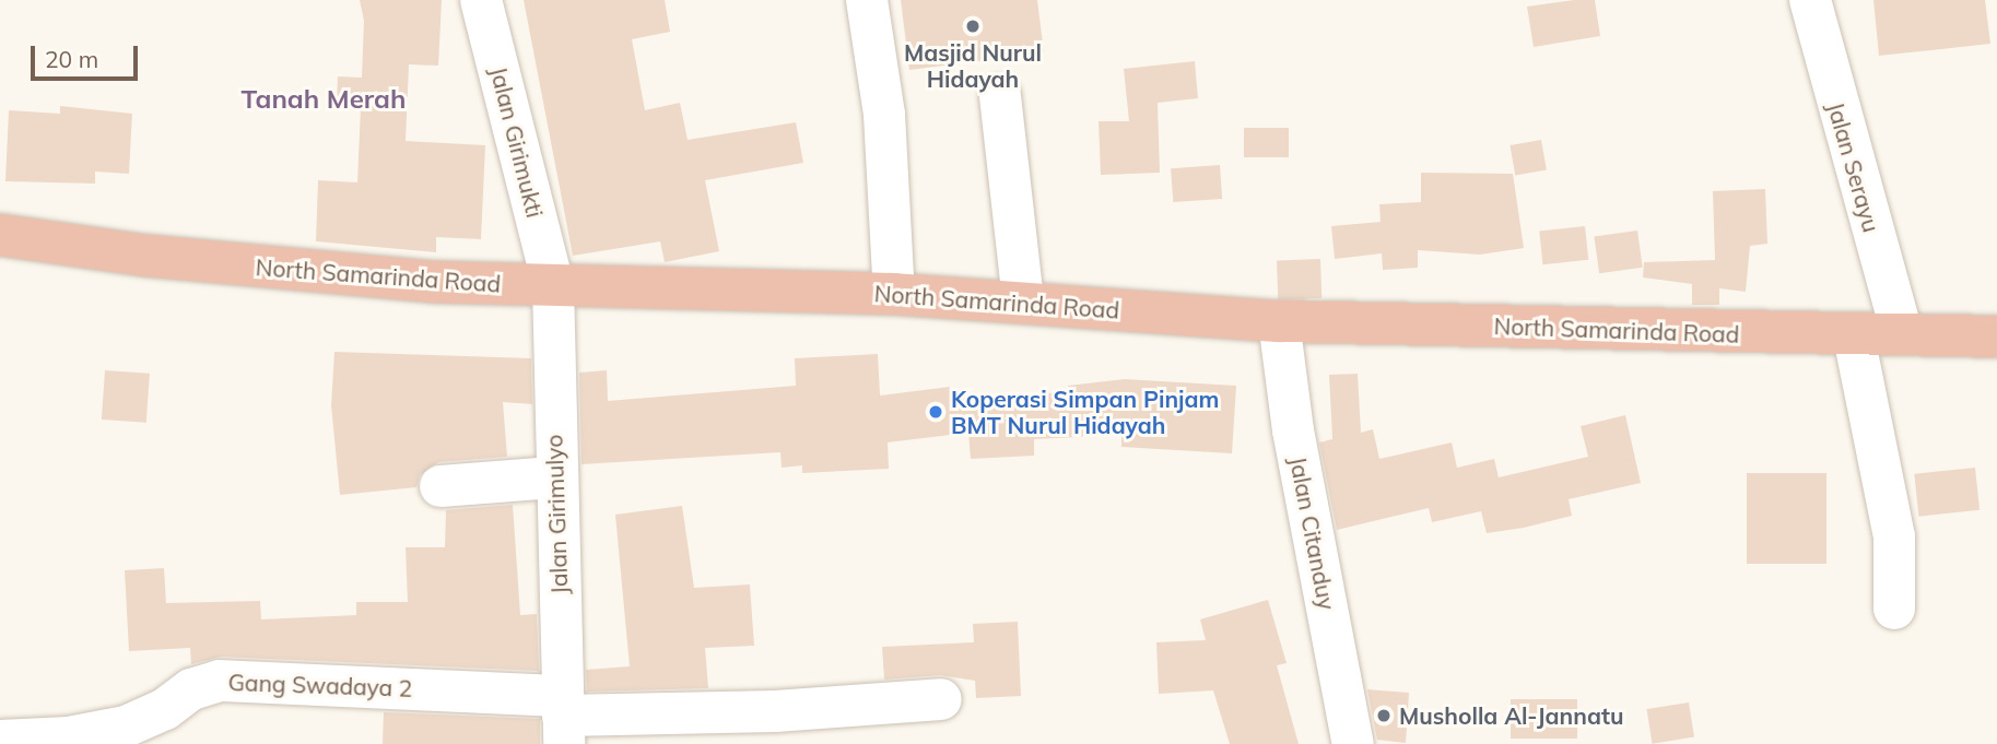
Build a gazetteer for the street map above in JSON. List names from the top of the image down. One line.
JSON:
{"streets":{"highway":["North Samarinda Road"],"street":["Jalan Girimukti","Jalan Serayu","Jalan Girimulyo","Jalan Citanduy","Gang Swadaya 2"]},"crossings":[["Jalan Girimukti","North Samarinda Road"],["Jalan Girimukti","Jalan Girimulyo"],["Jalan Serayu","North Samarinda Road"],["North Samarinda Road","Jalan Girimulyo"],["North Samarinda Road","Jalan Citanduy"],["Jalan Girimulyo","Gang Swadaya 2"]],"districts":["Tanah Merah"],"places":["Masjid Nurul Hidayah","Koperasi Simpan Pinjam BMT Nurul Hidayah","Musholla Al-Jannatu"],"scale_bar":"20 m"}
